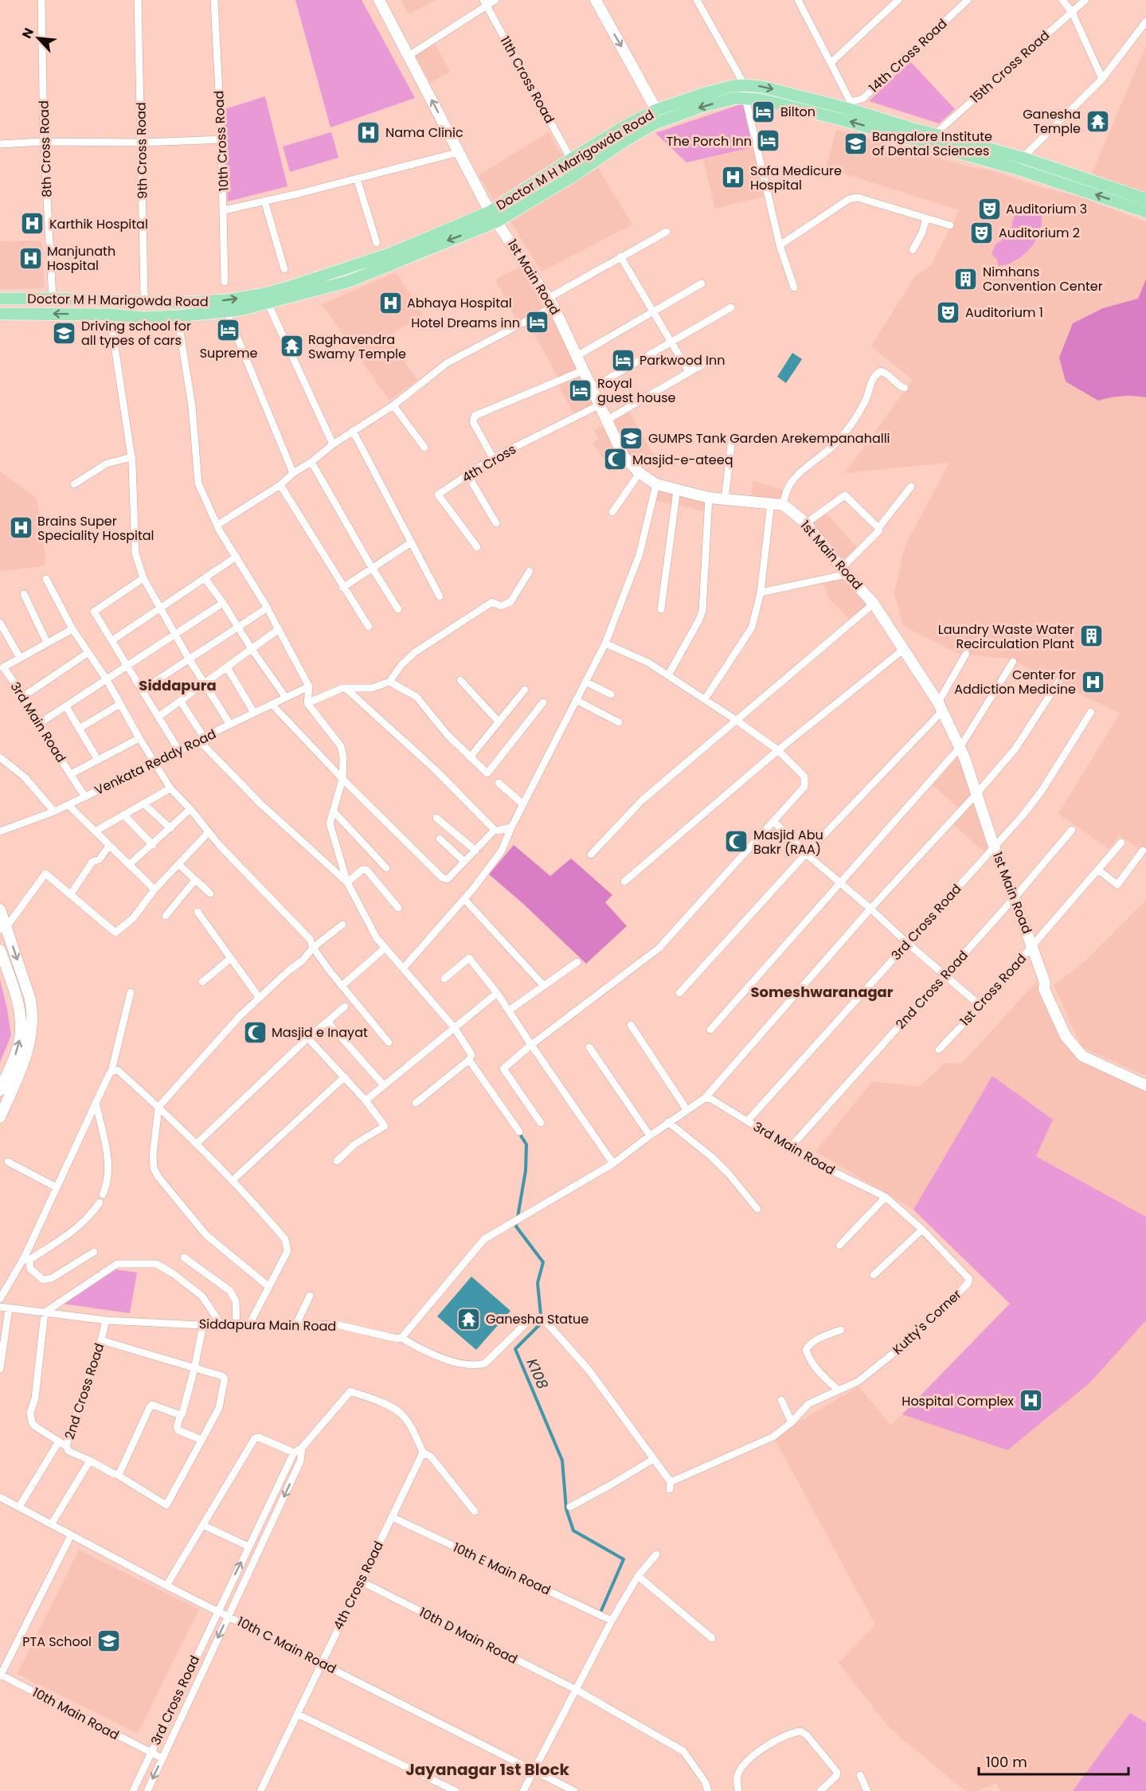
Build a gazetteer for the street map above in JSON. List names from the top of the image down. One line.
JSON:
{"streets":{"main road":["Doctor M H Marigowda Road"],"street":["14th Cross Road","15th Cross Road","11th Cross Road","10th Cross Road","8th Cross Road","9th Cross Road","1st Main Road","4th Cross","3rd Main Road","Venkata Reddy Road","3rd Cross Road","2nd Cross Road","1st Cross Road","Kutty's Corner","Siddapura Main Road","10th E Main Road","4th Cross Road","10th D Main Road","10th C Main Road","10th Main Road"]},"crossings":[["14th Cross Road","Doctor M H Marigowda Road"],["15th Cross Road","Doctor M H Marigowda Road"],["11th Cross Road","Doctor M H Marigowda Road"],["8th Cross Road","Doctor M H Marigowda Road"],["9th Cross Road","Doctor M H Marigowda Road"],["Doctor M H Marigowda Road","1st Main Road"],["1st Main Road","4th Cross"],["1st Main Road","3rd Cross Road"],["1st Main Road","2nd Cross Road"],["1st Main Road","1st Cross Road"],["3rd Main Road","Venkata Reddy Road"],["3rd Main Road","3rd Cross Road"],["3rd Main Road","2nd Cross Road"],["3rd Main Road","Kutty's Corner"],["3rd Cross Road","10th C Main Road"],["3rd Cross Road","10th Main Road"],["2nd Cross Road","Siddapura Main Road"],["10th E Main Road","4th Cross Road"],["4th Cross Road","10th D Main Road"],["4th Cross Road","10th C Main Road"]],"districts":["Siddapura","Someshwaranagar","Jayanagar 1st Block"],"water":["K108"],"places":{"hotel":["Bilton","The Porch Inn","Hotel Dreams inn","Supreme","Parkwood Inn","Royal guest house"],"temple":["Ganesha Temple","Raghavendra Swamy Temple","Ganesha Statue"],"hospital":["Nama Clinic","Safa Medicure Hospital","Karthik Hospital","Manjunath Hospital","Abhaya Hospital","Brains Super Speciality Hospital","Center for Addiction Medicine","Hospital Complex"],"school or university":["Bangalore Institute of Dental Sciences","Driving school for all types of cars","GUMPS Tank Garden Arekempanahalli","PTA School"],"theatre":["Auditorium 3","Auditorium 2","Auditorium 1"],"building":["Nimhans Convention Center","Laundry Waste Water Recirculation Plant"],"mosque":["Masjid-e-ateeq","Masjid Abu Bakr (RAA)","Masjid e Inayat"]},"scale_bar":"100 m","north":"top left"}
